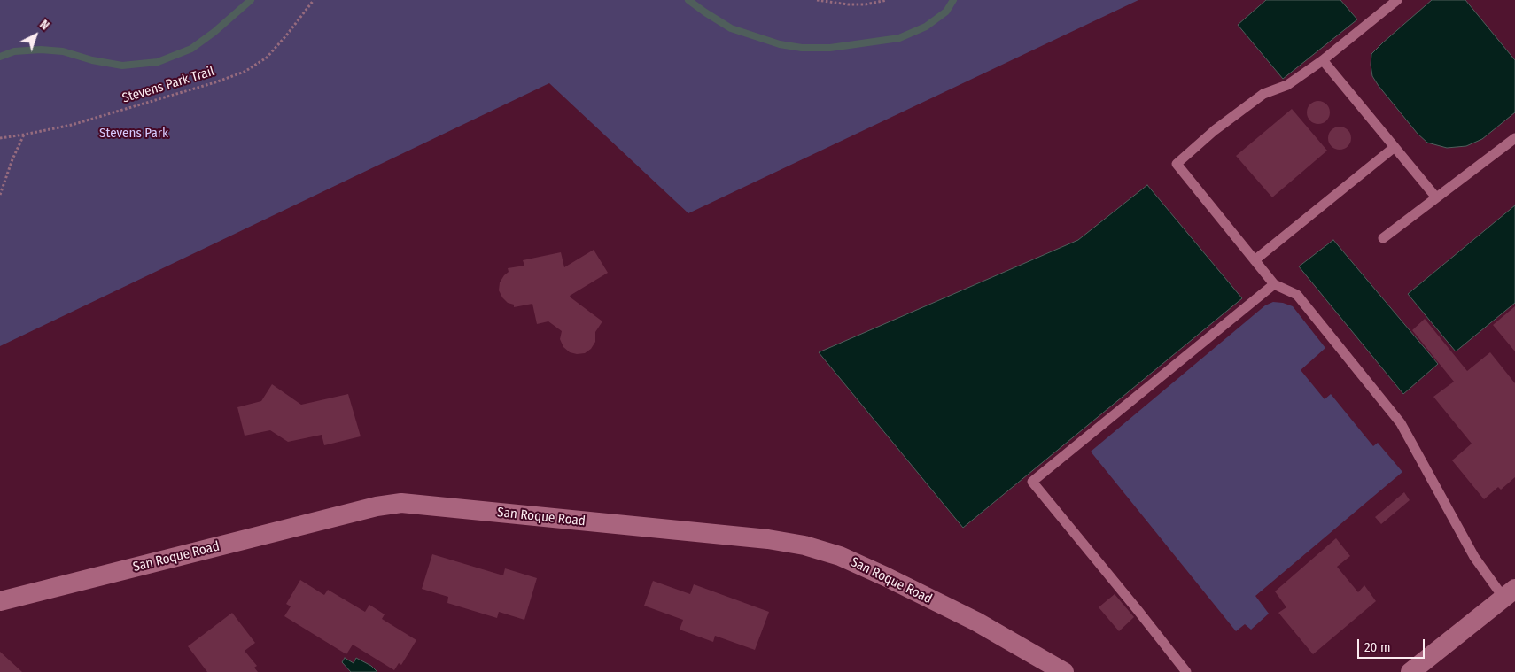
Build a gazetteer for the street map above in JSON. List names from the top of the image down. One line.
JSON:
{"streets":{"street":["San Roque Road"],"path":["Stevens Park Trail"]},"parks":["Stevens Park"],"scale_bar":"20 m","north":"top right"}
